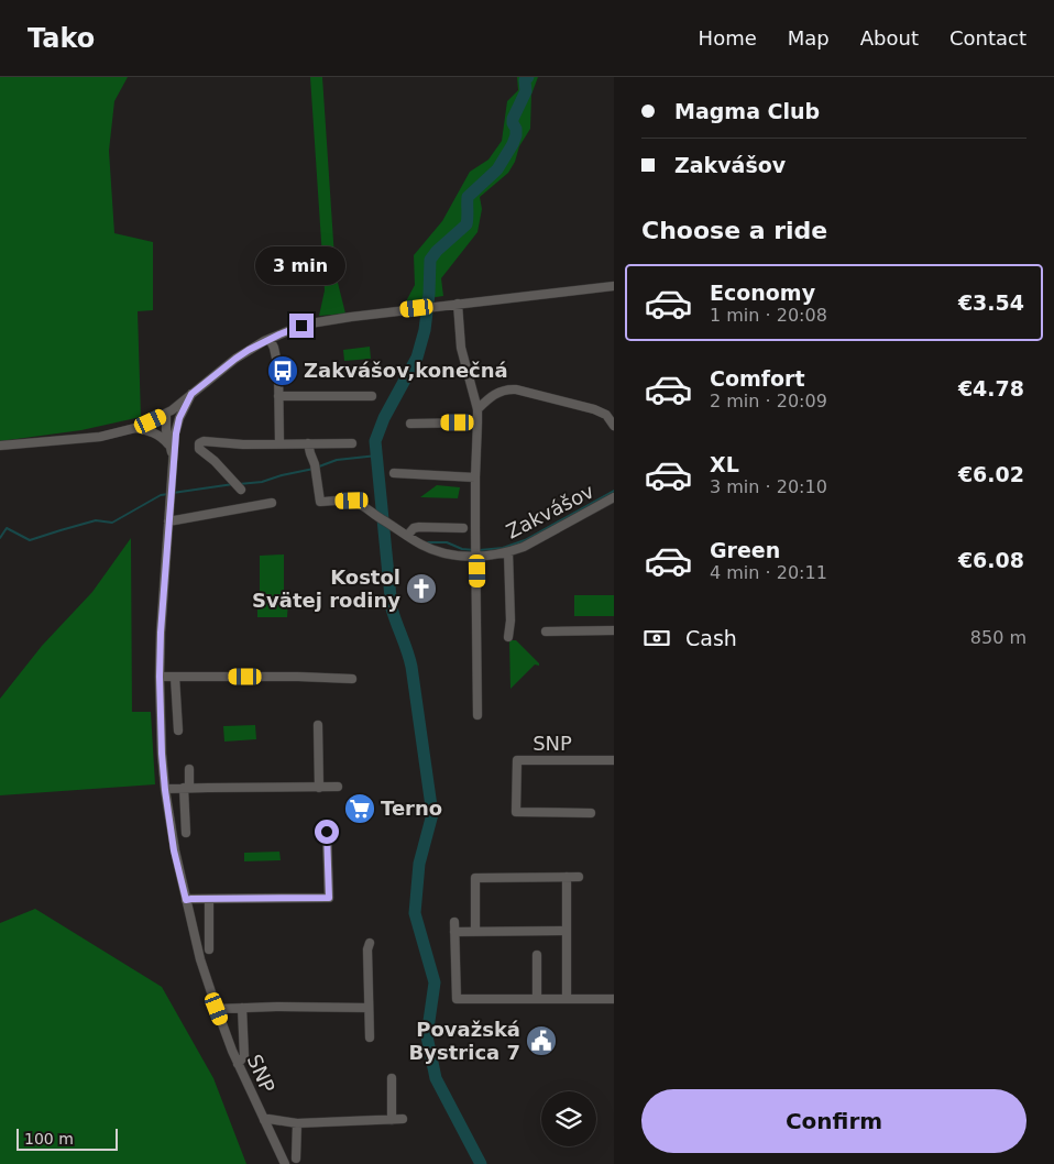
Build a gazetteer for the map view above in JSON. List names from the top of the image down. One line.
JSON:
{"streets":{"street":["Zakvášov","SNP"]},"places":{"bus stop":["Zakvášov,konečná"],"church":["Kostol Svätej rodiny"],"supermarket":["Terno"],"public building":["Považská Bystrica 7"]},"scale_bar":"100 m","page":{"header":"Tako","nav":["Home","Map","About","Contact"],"banner":["Magma Club","Zakvášov"],"heading":"Choose a ride","bubble":"3 min","list":[{"name":"Economy","note":"1 min · 20:08","value":"€3.54"},{"name":"Comfort","note":"2 min · 20:09","value":"€4.78"},{"name":"XL","note":"3 min · 20:10","value":"€6.02"},{"name":"Green","note":"4 min · 20:11","value":"€6.08"}],"pay":["Cash","850 m"],"buttons":"Confirm","scale":"100 m"}}
